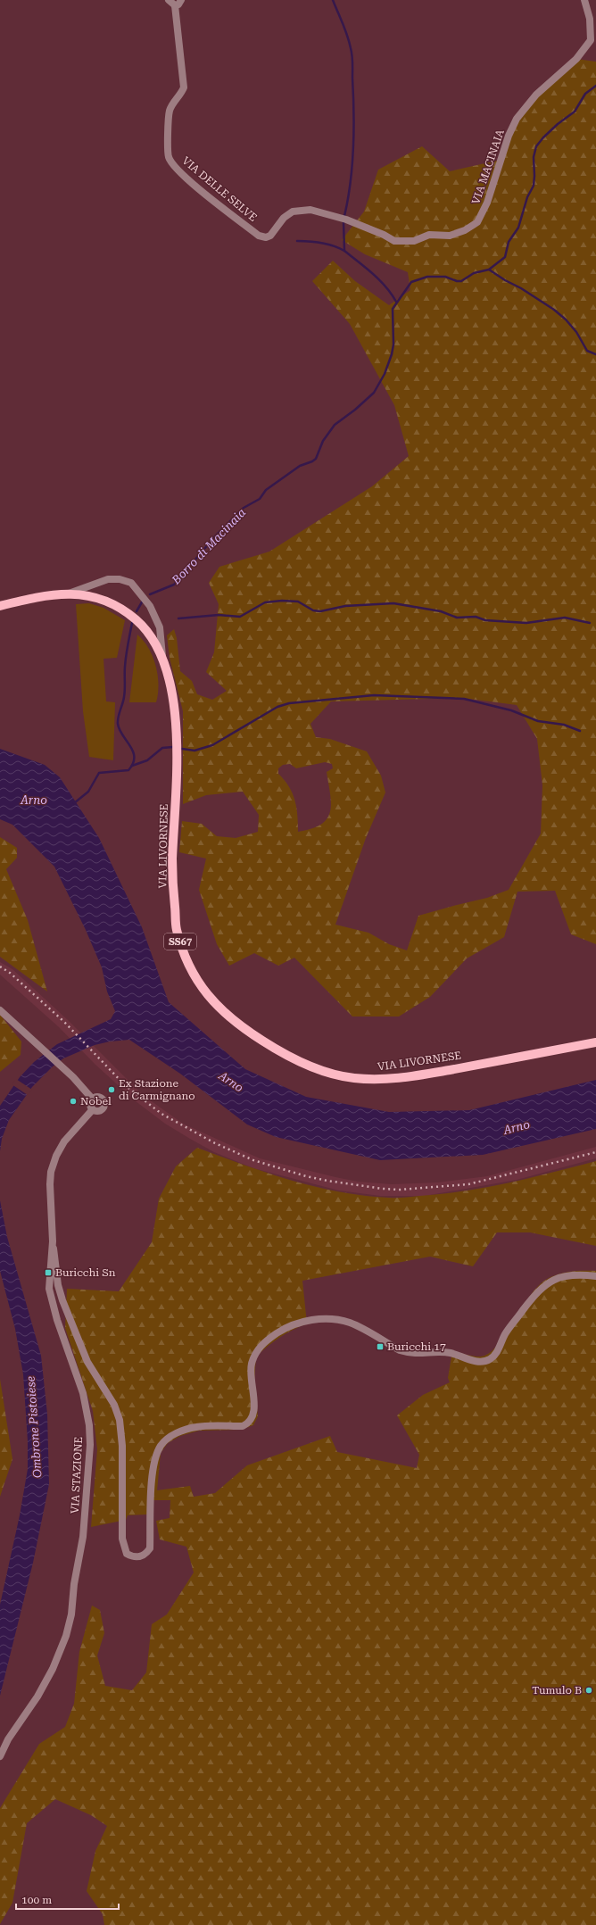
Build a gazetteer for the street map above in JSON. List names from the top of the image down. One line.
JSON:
{"streets":{"main road":["VIA LIVORNESE","SS67"],"street":["VIA MACINAIA","VIA DELLE SELVE","VIA STAZIONE"]},"crossings":[["VIA MACINAIA","VIA DELLE SELVE"]],"water":["Borro di Macinaia","Arno","Ombrone Pistoiese"],"places":{"other":["Ex Stazione di Carmignano","Nobel","Tumulo B"],"transit":["Buricchi Sn","Buricchi 17"]},"scale_bar":"100 m"}
